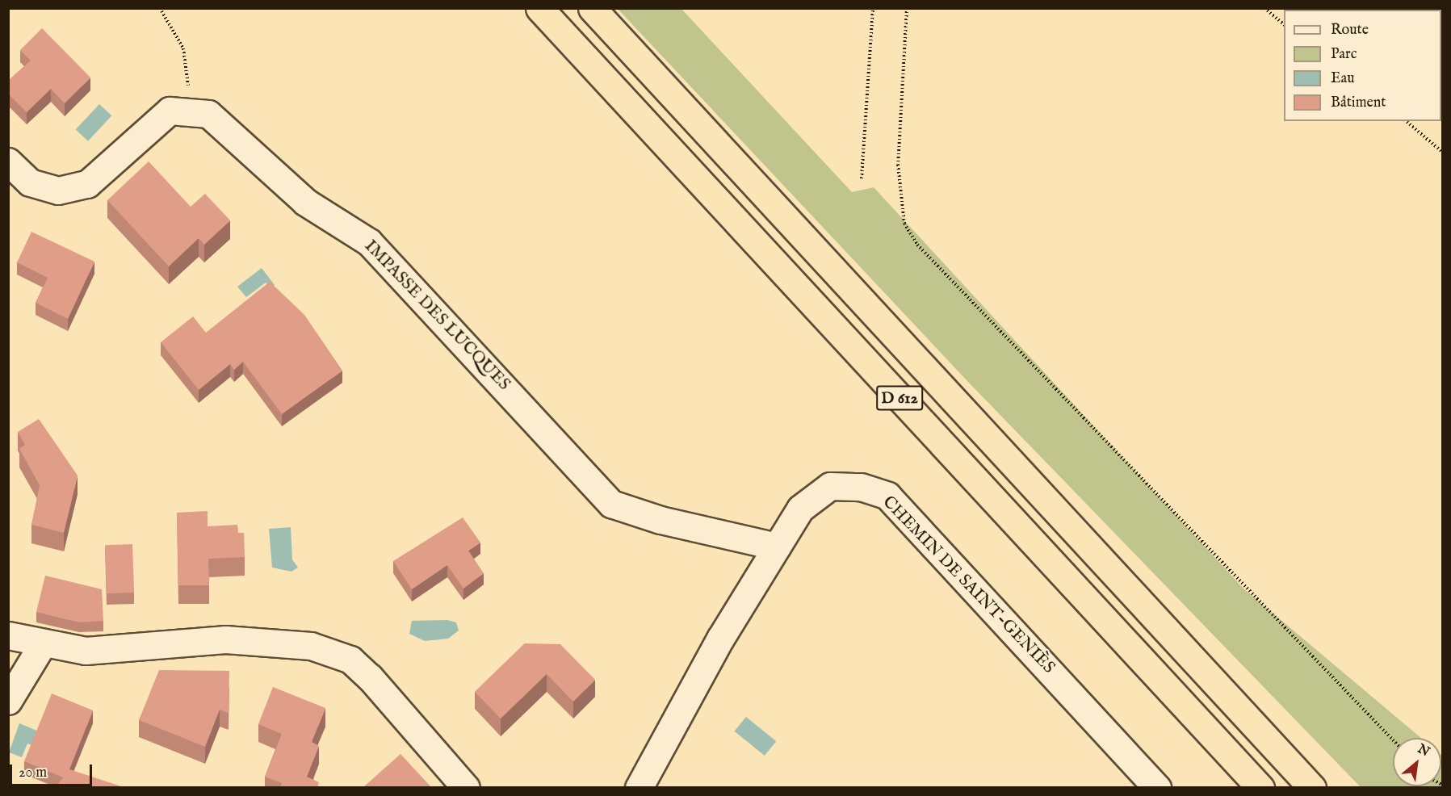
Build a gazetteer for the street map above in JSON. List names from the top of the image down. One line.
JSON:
{"streets":{"highway":["D 612"],"street":["IMPASSE DES LUCQUES","CHEMIN DE SAINT-GENIÈS"]},"crossings":[["IMPASSE DES LUCQUES","CHEMIN DE SAINT-GENIÈS"]],"legend":["Route","Parc","Eau","Bâtiment"],"scale_bar":"20 m","north":"top right"}
